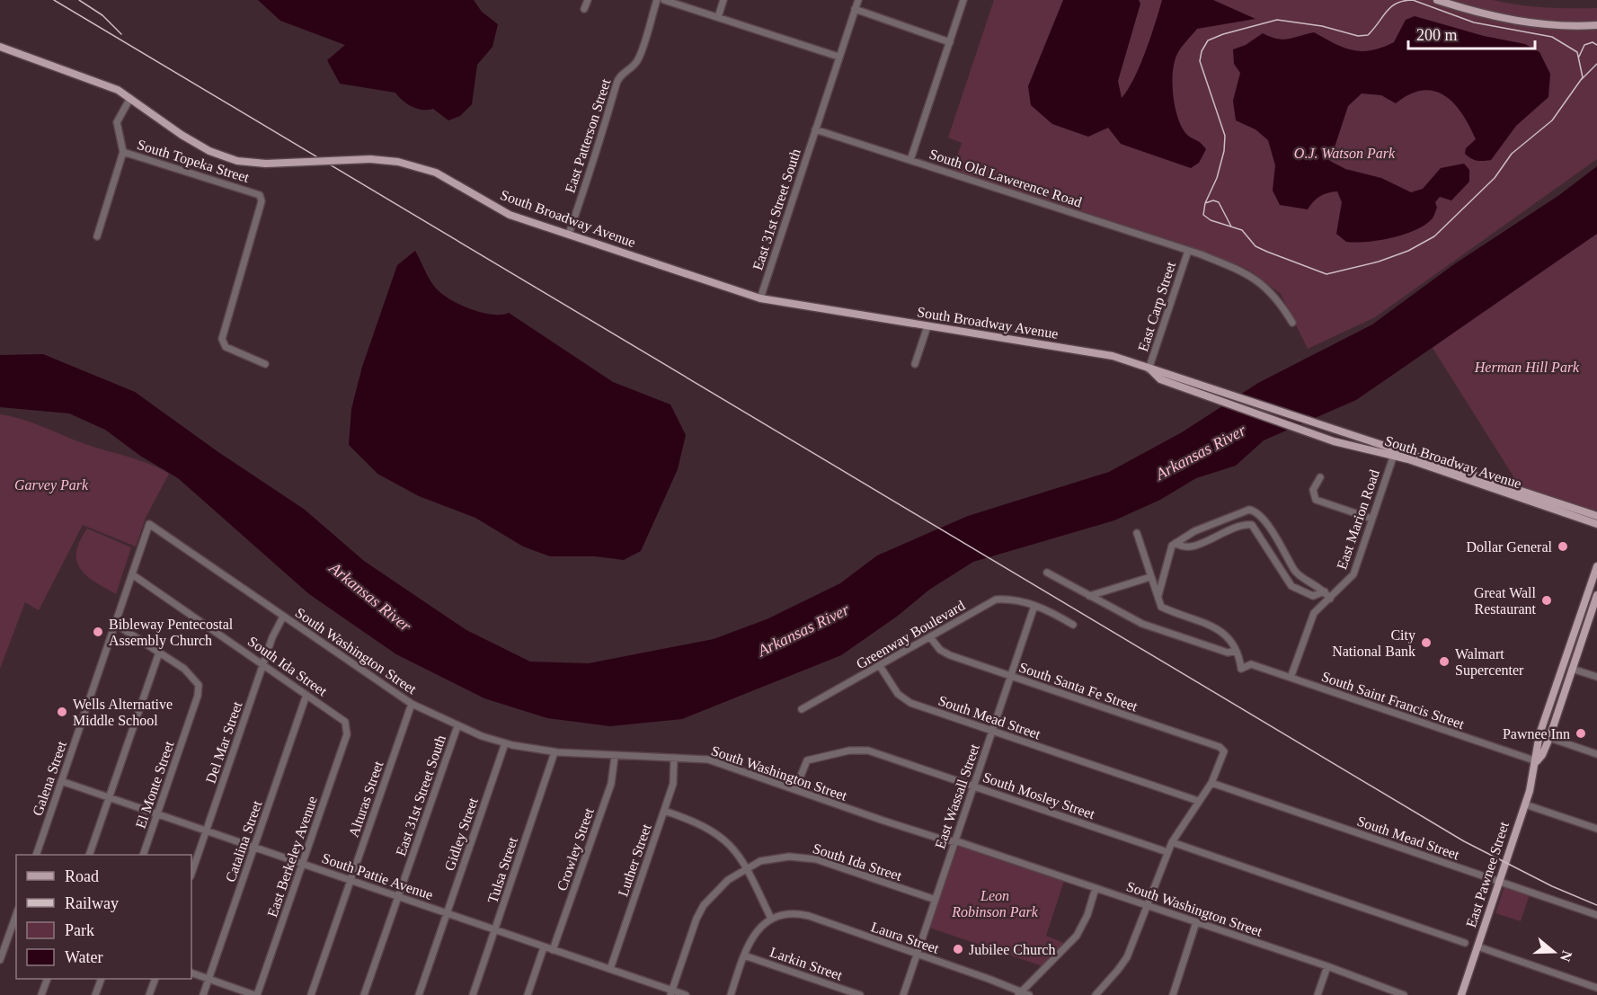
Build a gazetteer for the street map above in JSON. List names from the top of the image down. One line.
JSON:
{"streets":{"main road":["South Broadway Avenue","East Pawnee Street"],"street":["East Patterson Street","South Topeka Street","South Old Lawerence Road","East 31st Street South","East Carp Street","East Marion Road","Greenway Boulevard","South Washington Street","South Ida Street","South Santa Fe Street","South Saint Francis Street","South Mead Street","Del Mar Street","Galena Street","El Monte Street","South Mosley Street","East Wassall Street","Alturas Street","Gidley Street","Catalina Street","Crowley Street","East Berkeley Avenue","Luther Street","Tulsa Street","South Pattie Avenue","Laura Street","Larkin Street"]},"crossings":[["East Patterson Street","South Broadway Avenue"],["South Old Lawerence Road","East 31st Street South"],["South Old Lawerence Road","East Carp Street"],["East 31st Street South","South Broadway Avenue"],["East 31st Street South","South Washington Street"],["East 31st Street South","South Pattie Avenue"],["South Broadway Avenue","East Carp Street"],["South Broadway Avenue","East Marion Road"],["East Marion Road","South Saint Francis Street"],["Greenway Boulevard","South Santa Fe Street"],["Greenway Boulevard","South Mead Street"],["Greenway Boulevard","East Wassall Street"],["South Washington Street","Del Mar Street"],["South Washington Street","Galena Street"],["South Washington Street","South Mosley Street"],["South Washington Street","East Wassall Street"],["South Washington Street","Alturas Street"],["South Washington Street","Gidley Street"],["South Washington Street","Crowley Street"],["South Washington Street","Luther Street"],["South Washington Street","Tulsa Street"],["South Ida Street","Del Mar Street"],["South Ida Street","Galena Street"],["South Ida Street","East Wassall Street"],["South Ida Street","Catalina Street"],["South Ida Street","East Berkeley Avenue"],["South Ida Street","South Pattie Avenue"],["South Santa Fe Street","South Mead Street"],["South Santa Fe Street","East Wassall Street"],["South Saint Francis Street","East Pawnee Street"],["South Mead Street","East Wassall Street"],["South Mead Street","East Pawnee Street"],["Del Mar Street","South Pattie Avenue"],["Galena Street","South Pattie Avenue"],["El Monte Street","South Pattie Avenue"],["South Mosley Street","East Wassall Street"],["East Wassall Street","Laura Street"],["Alturas Street","South Pattie Avenue"],["Gidley Street","South Pattie Avenue"],["Catalina Street","South Pattie Avenue"],["Crowley Street","South Pattie Avenue"],["East Berkeley Avenue","South Pattie Avenue"],["Luther Street","South Pattie Avenue"],["Tulsa Street","South Pattie Avenue"]],"water":["Arkansas River"],"parks":["O.J. Watson Park","Herman Hill Park","Garvey Park","Leon Robinson Park"],"places":["Dollar General","Great Wall Restaurant","Bibleway Pentecostal Assembly Church","City National Bank","Walmart Supercenter","Wells Alternative Middle School","Pawnee Inn","Jubilee Church"],"legend":["Road","Railway","Park","Water"],"scale_bar":"200 m","north":"right"}
